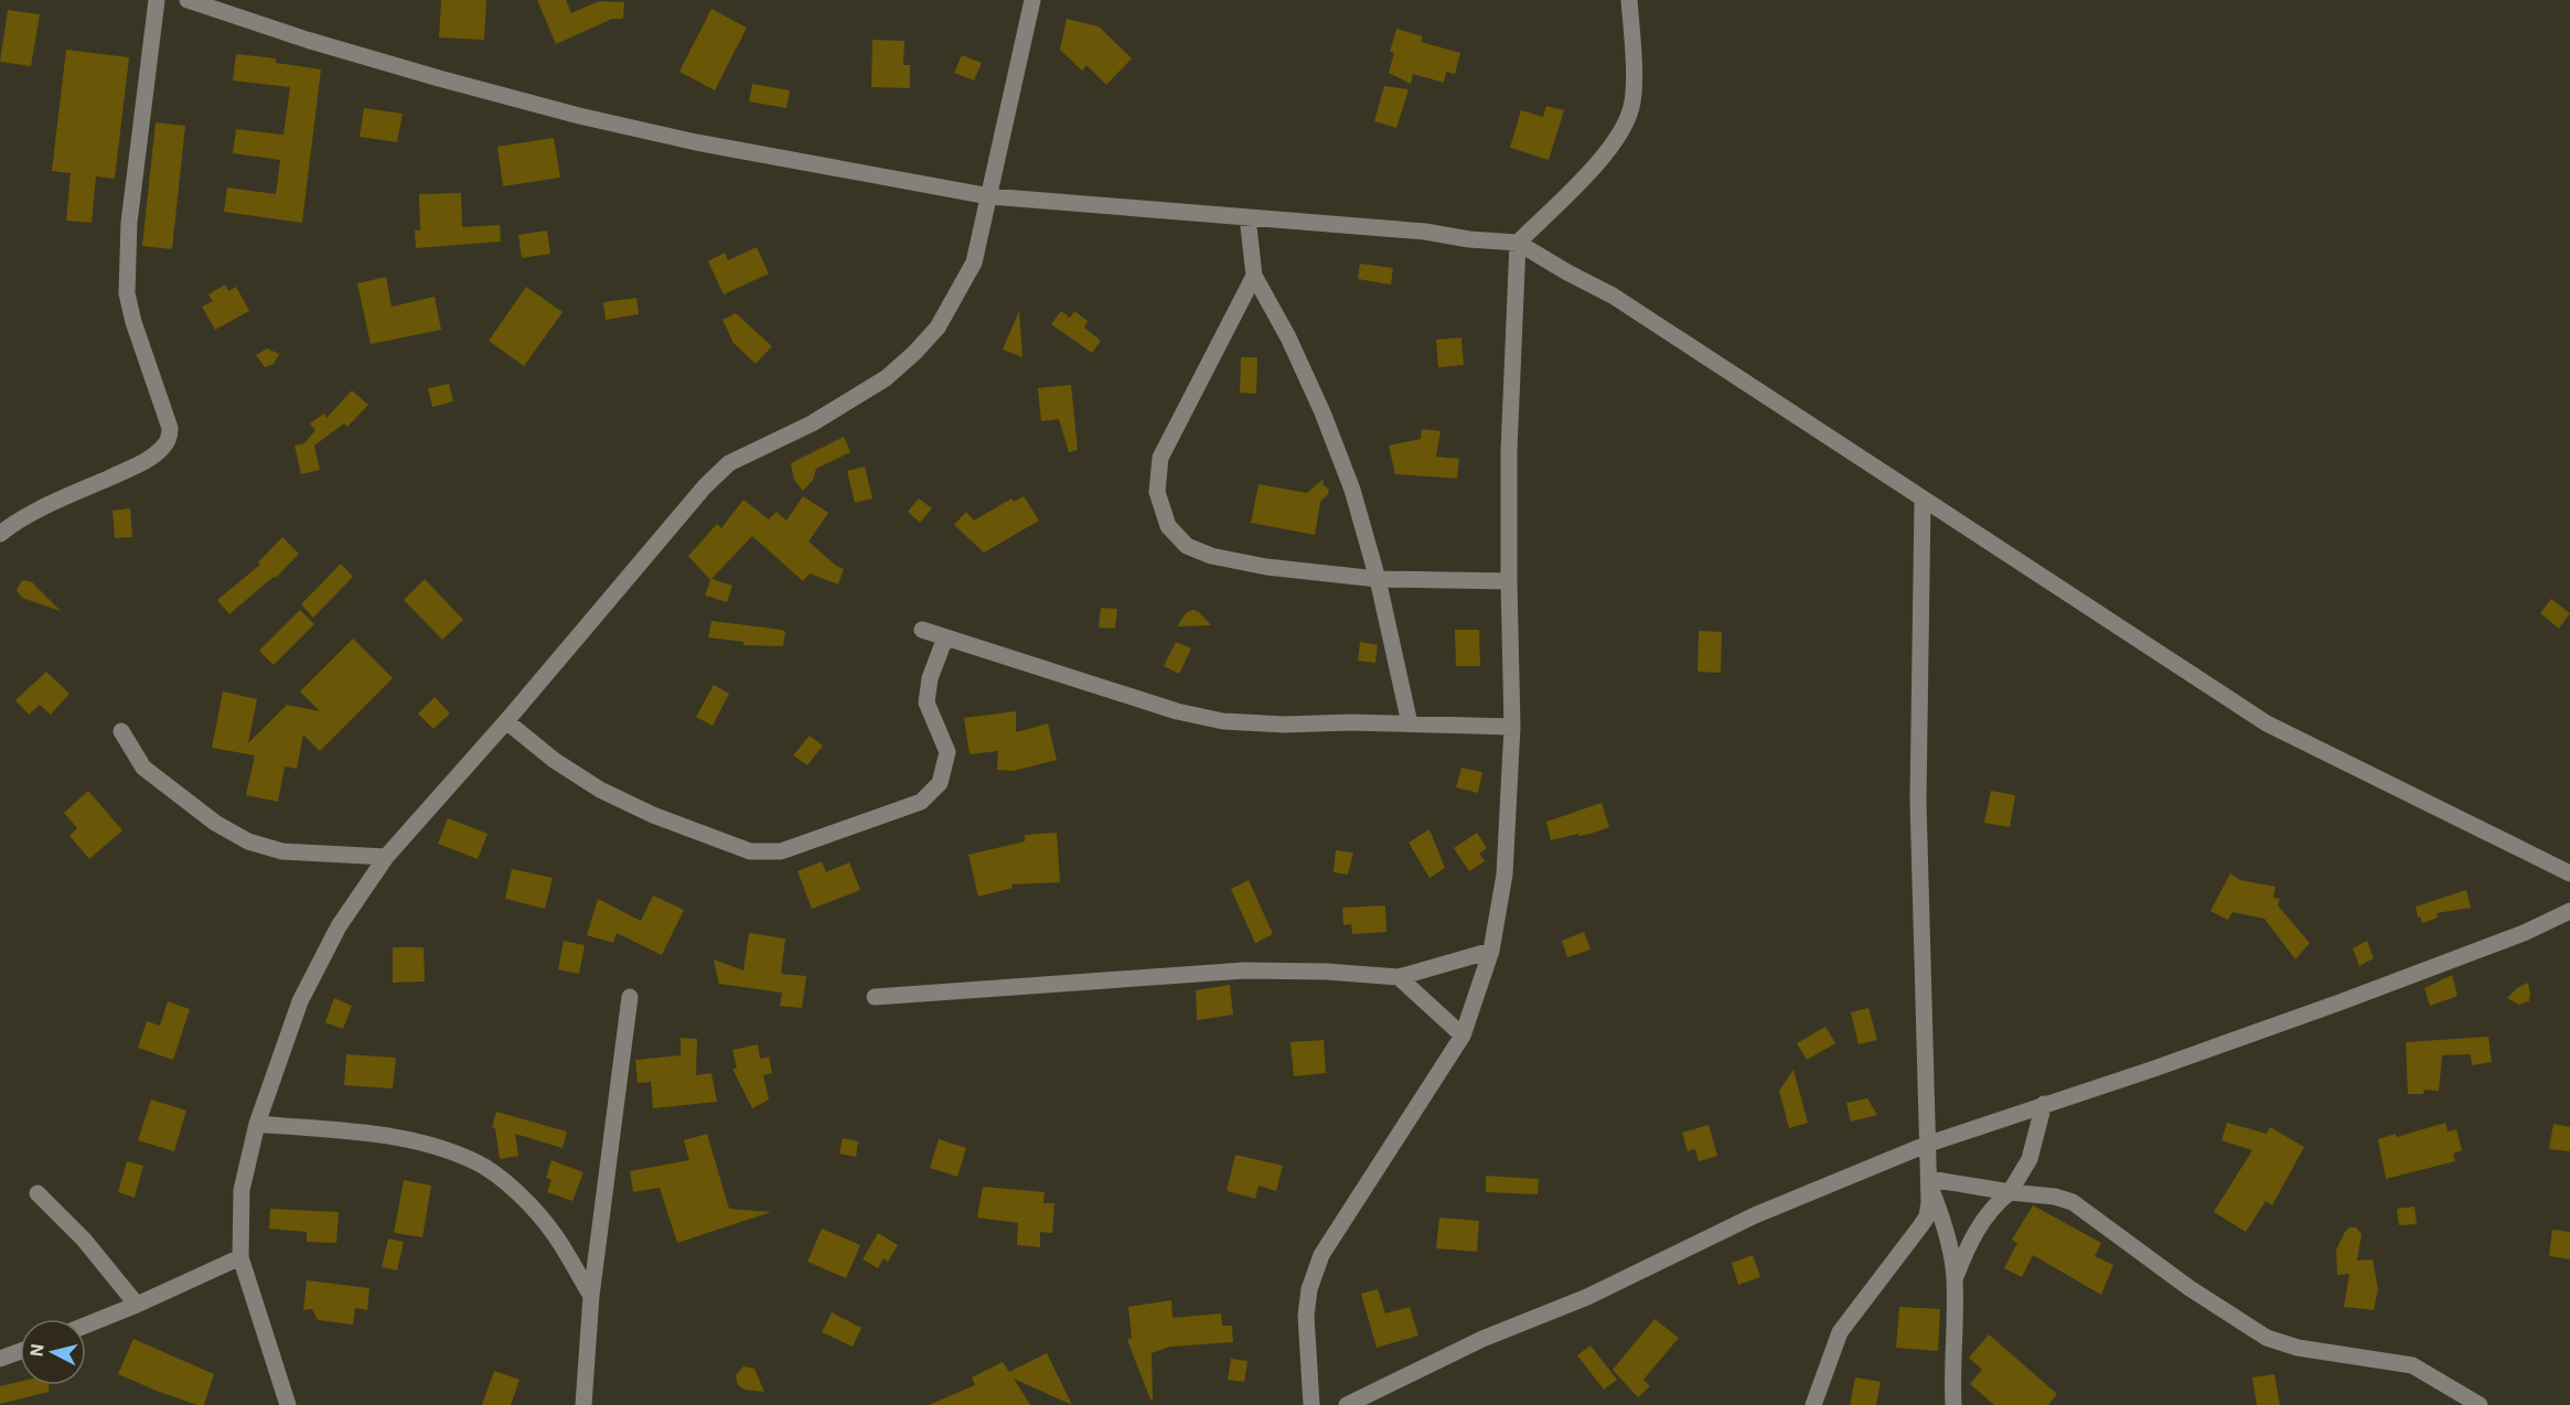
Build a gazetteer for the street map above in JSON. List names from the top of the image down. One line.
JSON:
{"north":"left"}
